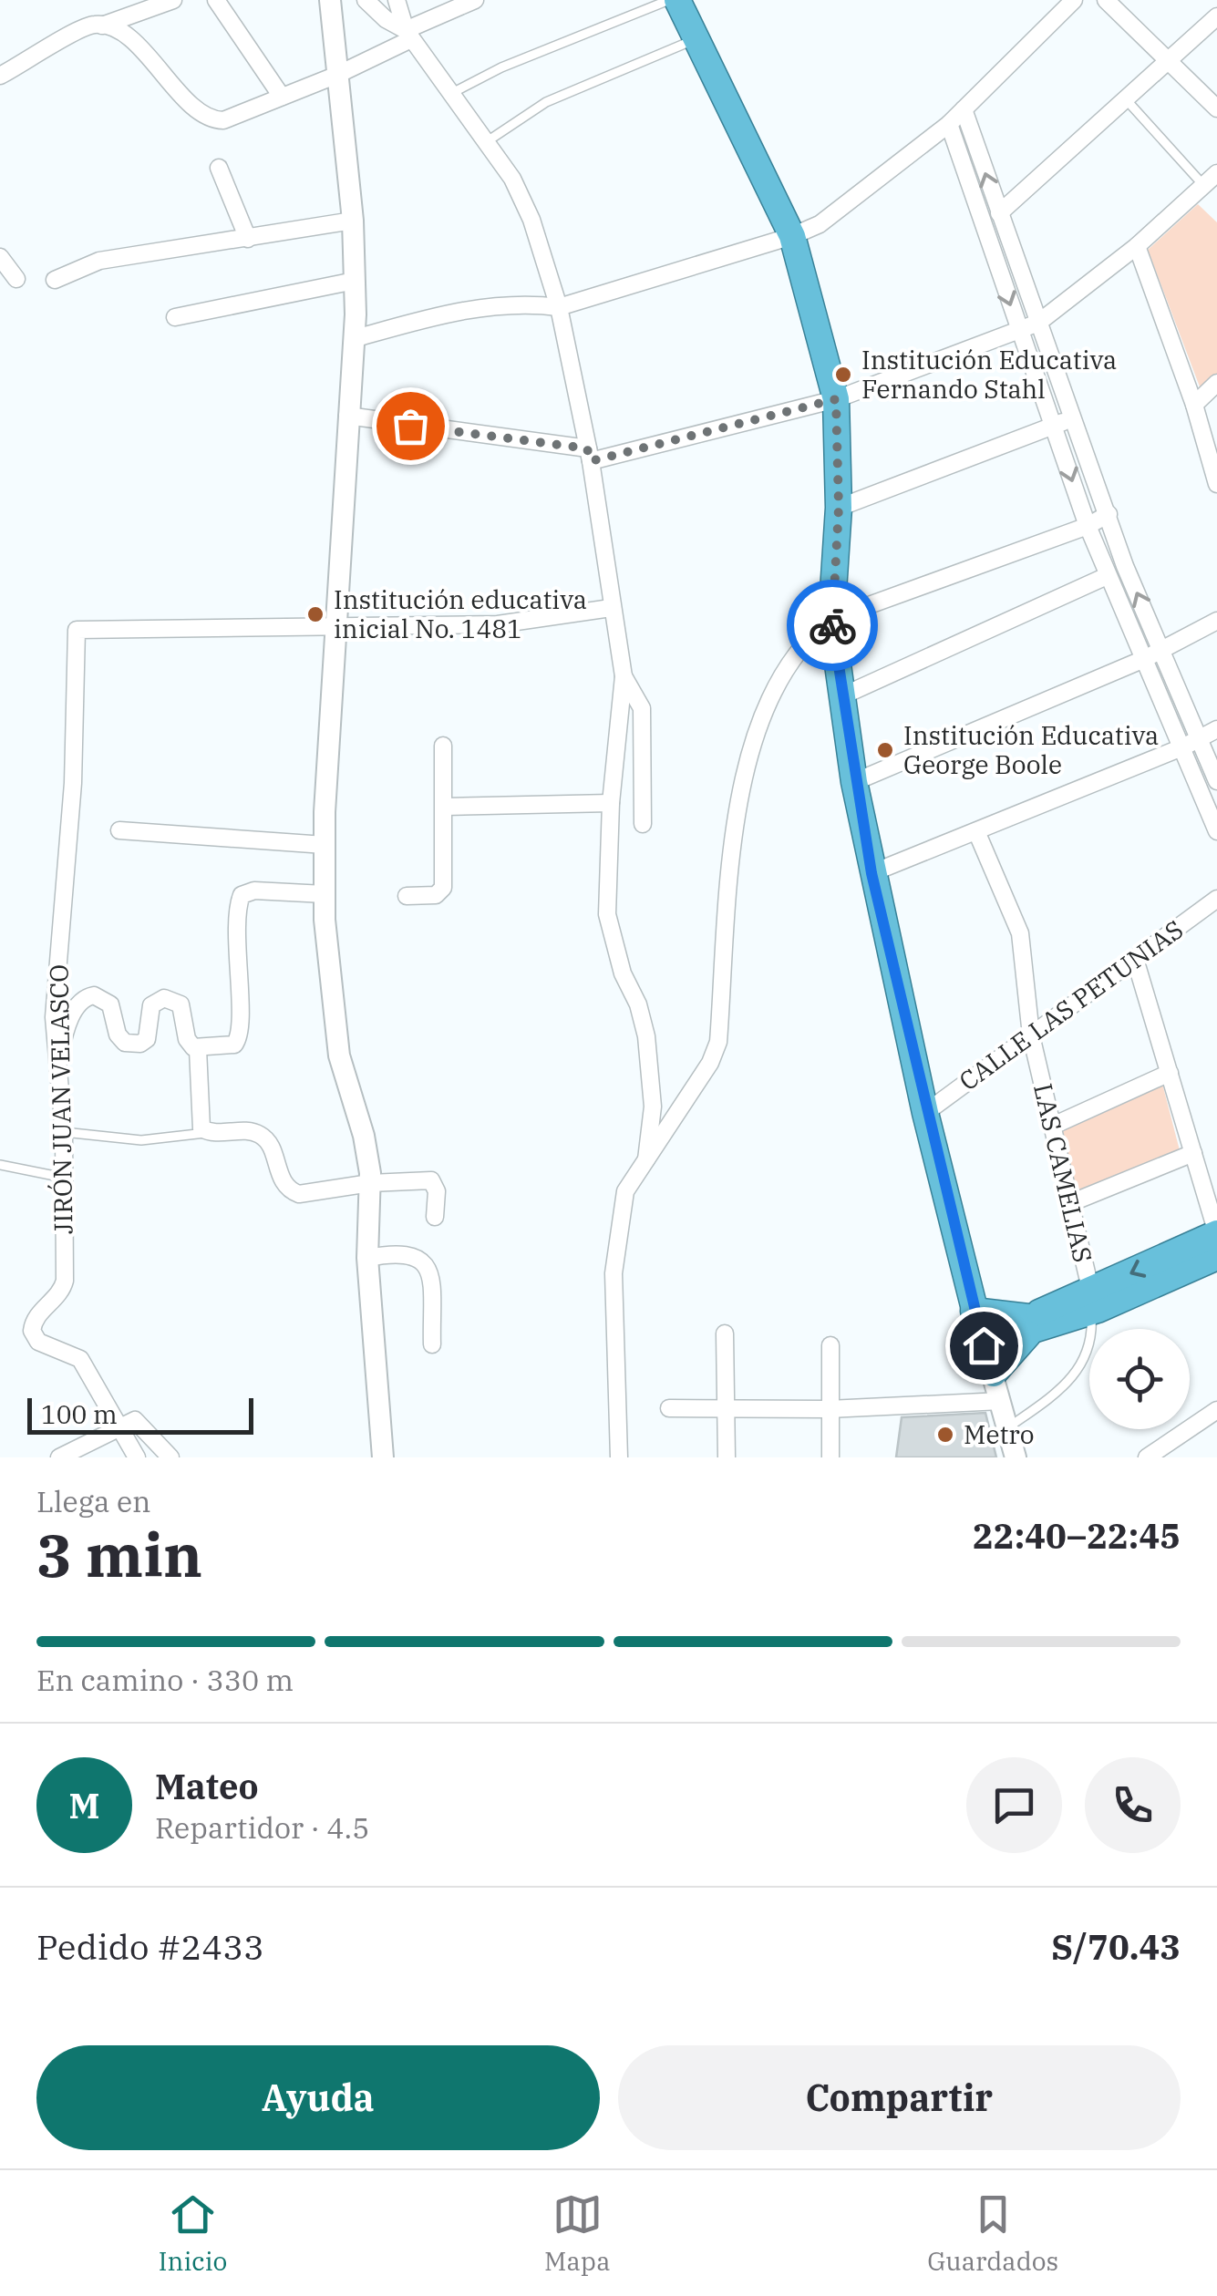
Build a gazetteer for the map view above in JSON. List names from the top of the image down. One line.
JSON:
{"streets":{"street":["CALLE LAS PETUNIAS","JIRÓN JUAN VELASCO","LAS CAMELIAS"]},"crossings":[["CALLE LAS PETUNIAS","LAS CAMELIAS"]],"places":["Institución Educativa Fernando Stahl","Institución educativa inicial No. 1481","Institución Educativa George Boole","Metro"],"scale_bar":"100 m","page":{"scale":"100 m","heading":["3 min","Llega en","22:40–22:45"],"panel":["Mateo","Repartidor · 4.5","Pedido #2433","S/70.43"],"bar":"En camino · 330 m","round":"M","buttons":["Ayuda","Compartir"],"tabs":["Inicio","Mapa","Guardados"]}}
